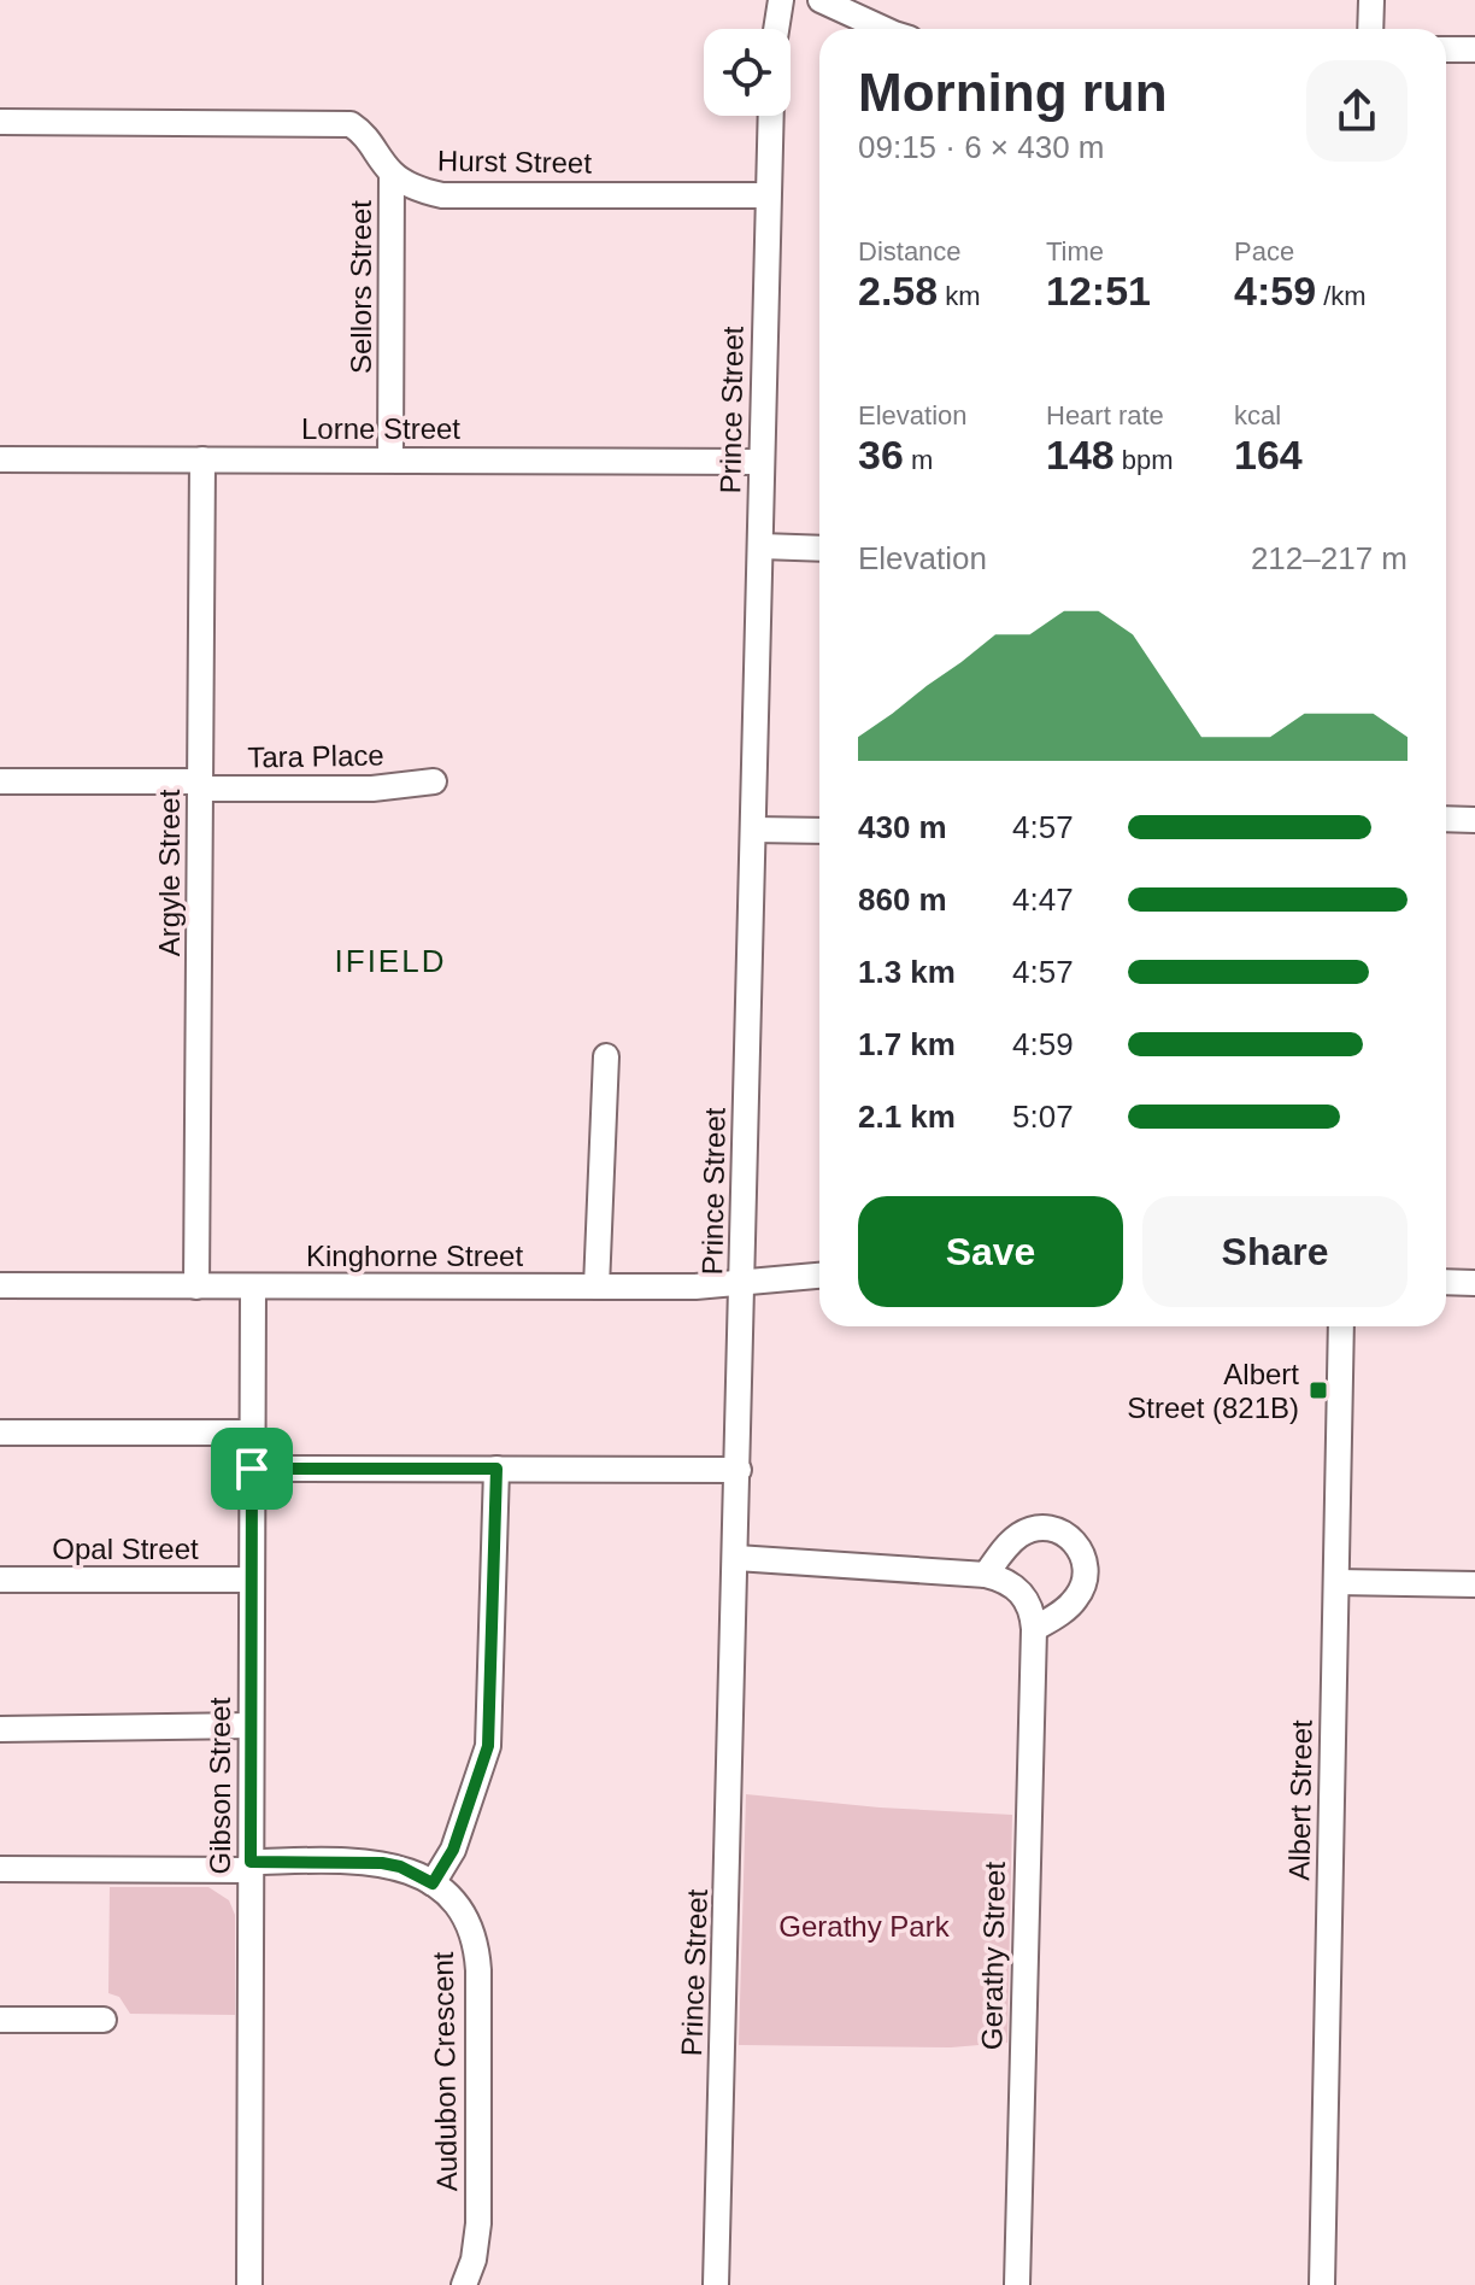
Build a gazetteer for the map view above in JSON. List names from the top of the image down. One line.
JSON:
{"streets":{"street":["Hurst Street","Sellors Street","Prince Street","Lorne Street","Tara Place","Argyle Street","Kinghorne Street","Opal Street","Gibson Street","Albert Street","Gerathy Street","Audubon Crescent"]},"crossings":[["Hurst Street","Sellors Street"],["Hurst Street","Prince Street"],["Sellors Street","Lorne Street"],["Prince Street","Lorne Street"],["Prince Street","Kinghorne Street"],["Prince Street","Gerathy Street"],["Lorne Street","Argyle Street"],["Tara Place","Argyle Street"],["Argyle Street","Kinghorne Street"],["Kinghorne Street","Gibson Street"],["Opal Street","Gibson Street"],["Gibson Street","Audubon Crescent"]],"districts":["IFIELD"],"parks":["Gerathy Park"],"places":{"transit":["Albert Street (821B)"]},"page":{"heading":["Morning run","09:15 · 6 × 430 m"],"stats":[["Distance","2.58 km"],["Time","12:51"],["Pace","4:59 /km"],["Elevation","36 m"],["Heart rate","148 bpm"],["kcal","164"]],"chart":["Elevation","212–217 m"],"list":[{"name":"430 m","note":"4:57"},{"name":"860 m","note":"4:47"},{"name":"1.3 km","note":"4:57"},{"name":"1.7 km","note":"4:59"},{"name":"2.1 km","note":"5:07"}],"buttons":["Save","Share"]}}
